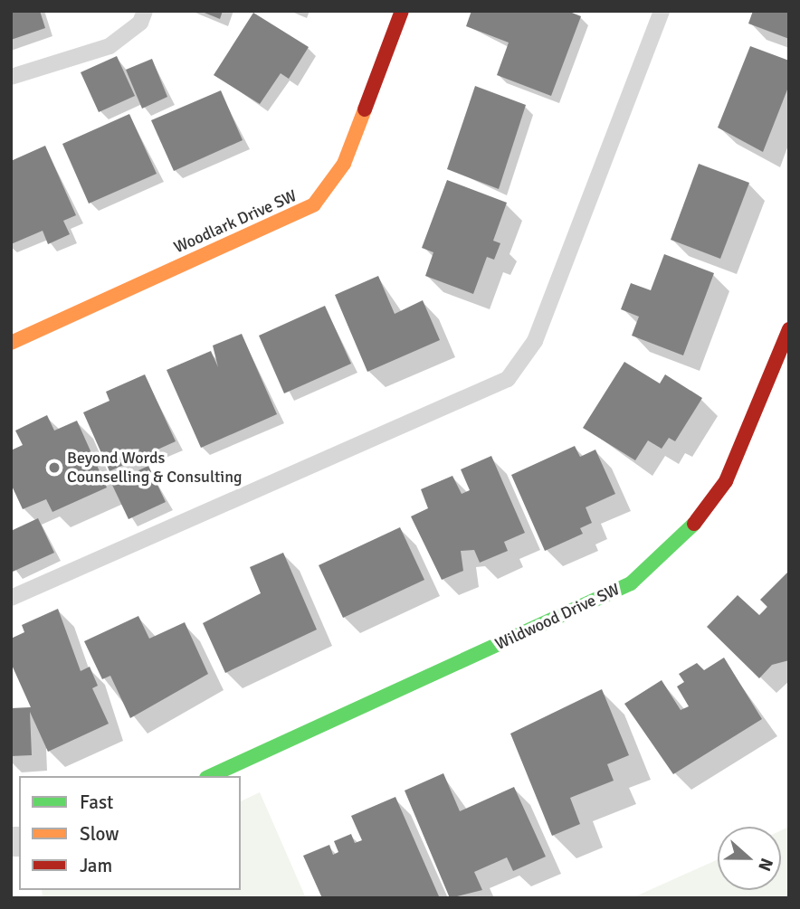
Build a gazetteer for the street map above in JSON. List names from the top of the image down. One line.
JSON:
{"streets":{"street":["Woodlark Drive SW","Wildwood Drive SW"]},"places":["Beyond Words Counselling & Consulting"],"legend":["Fast","Slow","Jam"],"north":"right"}
